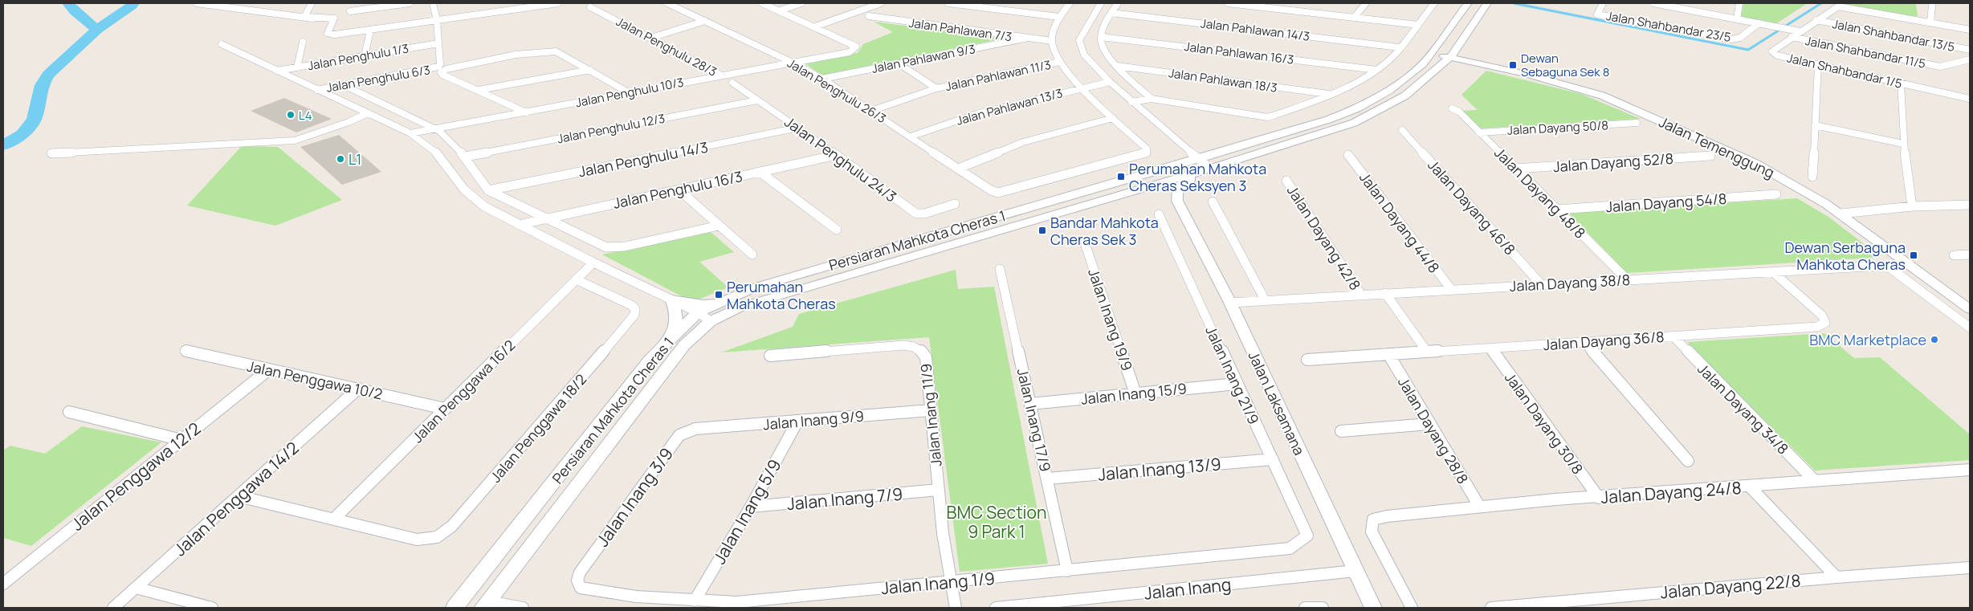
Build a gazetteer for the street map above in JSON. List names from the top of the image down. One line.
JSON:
{"streets":{"main road":["Jalan Temenggung","Persiaran Mahkota Cheras 1","Jalan Laksamana"],"street":["Jalan Shahbandar 23/5","Jalan Pahlawan 7/3","Jalan Pahlawan 14/3","Jalan Shahbandar 13/5","Jalan Penghulu 28/3","Jalan Shahbandar 11/5","Jalan Pahlawan 16/3","Jalan Penghulu 1/3","Jalan Pahlawan 9/3","Jalan Shahbandar 1/5","Jalan Pahlawan 11/3","Jalan Penghulu 6/3","Jalan Pahlawan 18/3","Jalan Penghulu 26/3","Jalan Penghulu 10/3","Jalan Pahlawan 13/3","Jalan Dayang 50/8","Jalan Penghulu 12/3","Jalan Penghulu 14/3","Jalan Penghulu 24/3","Jalan Dayang 52/8","Jalan Penghulu 16/3","Jalan Dayang 48/8","Jalan Dayang 54/8","Jalan Dayang 46/8","Jalan Dayang 44/8","Jalan Dayang 42/8","Jalan Dayang 38/8","Jalan Inang 19/9","Jalan Dayang 36/8","Jalan Inang 21/9","Jalan Penggawa 10/2","Jalan Penggawa 16/2","Jalan Inang 15/9","Jalan Dayang 34/8","Jalan Inang 11/9","Jalan Inang 9/9","Jalan Inang 17/9","Jalan Dayang 30/8","Jalan Penggawa 18/2","Jalan Dayang 28/8","Jalan Inang 13/9","Jalan Penggawa 12/2","Jalan Dayang 24/8","Jalan Inang 3/9","Jalan Penggawa 14/2","Jalan Inang 7/9","Jalan Inang 5/9","Jalan Inang 1/9","Jalan Dayang 22/8","Jalan Inang"]},"crossings":[["Jalan Pahlawan 7/3","Jalan Pahlawan 9/3"],["Jalan Shahbandar 13/5","Jalan Shahbandar 1/5"],["Jalan Penghulu 28/3","Jalan Penghulu 10/3"],["Jalan Shahbandar 11/5","Jalan Shahbandar 1/5"],["Jalan Pahlawan 9/3","Jalan Penghulu 26/3"],["Jalan Pahlawan 11/3","Jalan Penghulu 26/3"],["Jalan Penghulu 6/3","Jalan Penghulu 10/3"],["Jalan Penghulu 26/3","Jalan Penghulu 10/3"],["Jalan Penghulu 26/3","Jalan Pahlawan 13/3"],["Jalan Dayang 50/8","Jalan Dayang 48/8"],["Jalan Penghulu 12/3","Jalan Penghulu 24/3"],["Jalan Temenggung","Persiaran Mahkota Cheras 1"],["Jalan Temenggung","Jalan Dayang 38/8"],["Jalan Penghulu 14/3","Jalan Penghulu 24/3"],["Jalan Penghulu 24/3","Jalan Penghulu 16/3"],["Jalan Dayang 52/8","Jalan Dayang 48/8"],["Jalan Dayang 48/8","Jalan Dayang 54/8"],["Jalan Dayang 48/8","Jalan Dayang 38/8"],["Jalan Dayang 46/8","Jalan Dayang 38/8"],["Jalan Dayang 44/8","Jalan Dayang 38/8"],["Jalan Dayang 42/8","Jalan Dayang 38/8"],["Jalan Dayang 38/8","Jalan Dayang 36/8"],["Jalan Dayang 38/8","Jalan Laksamana"],["Jalan Inang 19/9","Jalan Inang 15/9"],["Jalan Dayang 36/8","Jalan Dayang 34/8"],["Jalan Dayang 36/8","Jalan Dayang 30/8"],["Jalan Dayang 36/8","Jalan Dayang 28/8"],["Jalan Inang 21/9","Jalan Inang 15/9"],["Jalan Inang 21/9","Jalan Inang 13/9"],["Jalan Inang 21/9","Jalan Inang 1/9"],["Jalan Penggawa 10/2","Jalan Penggawa 16/2"],["Jalan Penggawa 10/2","Jalan Penggawa 12/2"],["Jalan Penggawa 10/2","Jalan Penggawa 14/2"],["Jalan Penggawa 16/2","Jalan Penggawa 18/2"],["Jalan Inang 15/9","Jalan Inang 17/9"],["Jalan Laksamana","Jalan Inang"],["Jalan Dayang 34/8","Jalan Dayang 24/8"],["Jalan Inang 11/9","Jalan Inang 9/9"],["Jalan Inang 11/9","Jalan Inang 7/9"],["Jalan Inang 11/9","Jalan Inang 1/9"],["Jalan Inang 9/9","Jalan Inang 3/9"],["Jalan Inang 9/9","Jalan Inang 5/9"],["Jalan Inang 17/9","Jalan Inang 13/9"],["Jalan Inang 17/9","Jalan Inang 1/9"],["Jalan Dayang 30/8","Jalan Dayang 24/8"],["Jalan Dayang 28/8","Jalan Dayang 24/8"],["Jalan Inang 3/9","Jalan Inang 1/9"],["Jalan Inang 7/9","Jalan Inang 5/9"],["Jalan Inang 5/9","Jalan Inang 1/9"]],"parks":["BMC Section 9 Park 1"],"places":{"transit":["Dewan Sebaguna Sek 8","Perumahan Mahkota Cheras Seksyen 3","Bandar Mahkota Cheras Sek 3","Dewan Serbaguna Mahkota Cheras","Perumahan Mahkota Cheras"],"other":["L4","L1","BMC Marketplace"]}}
